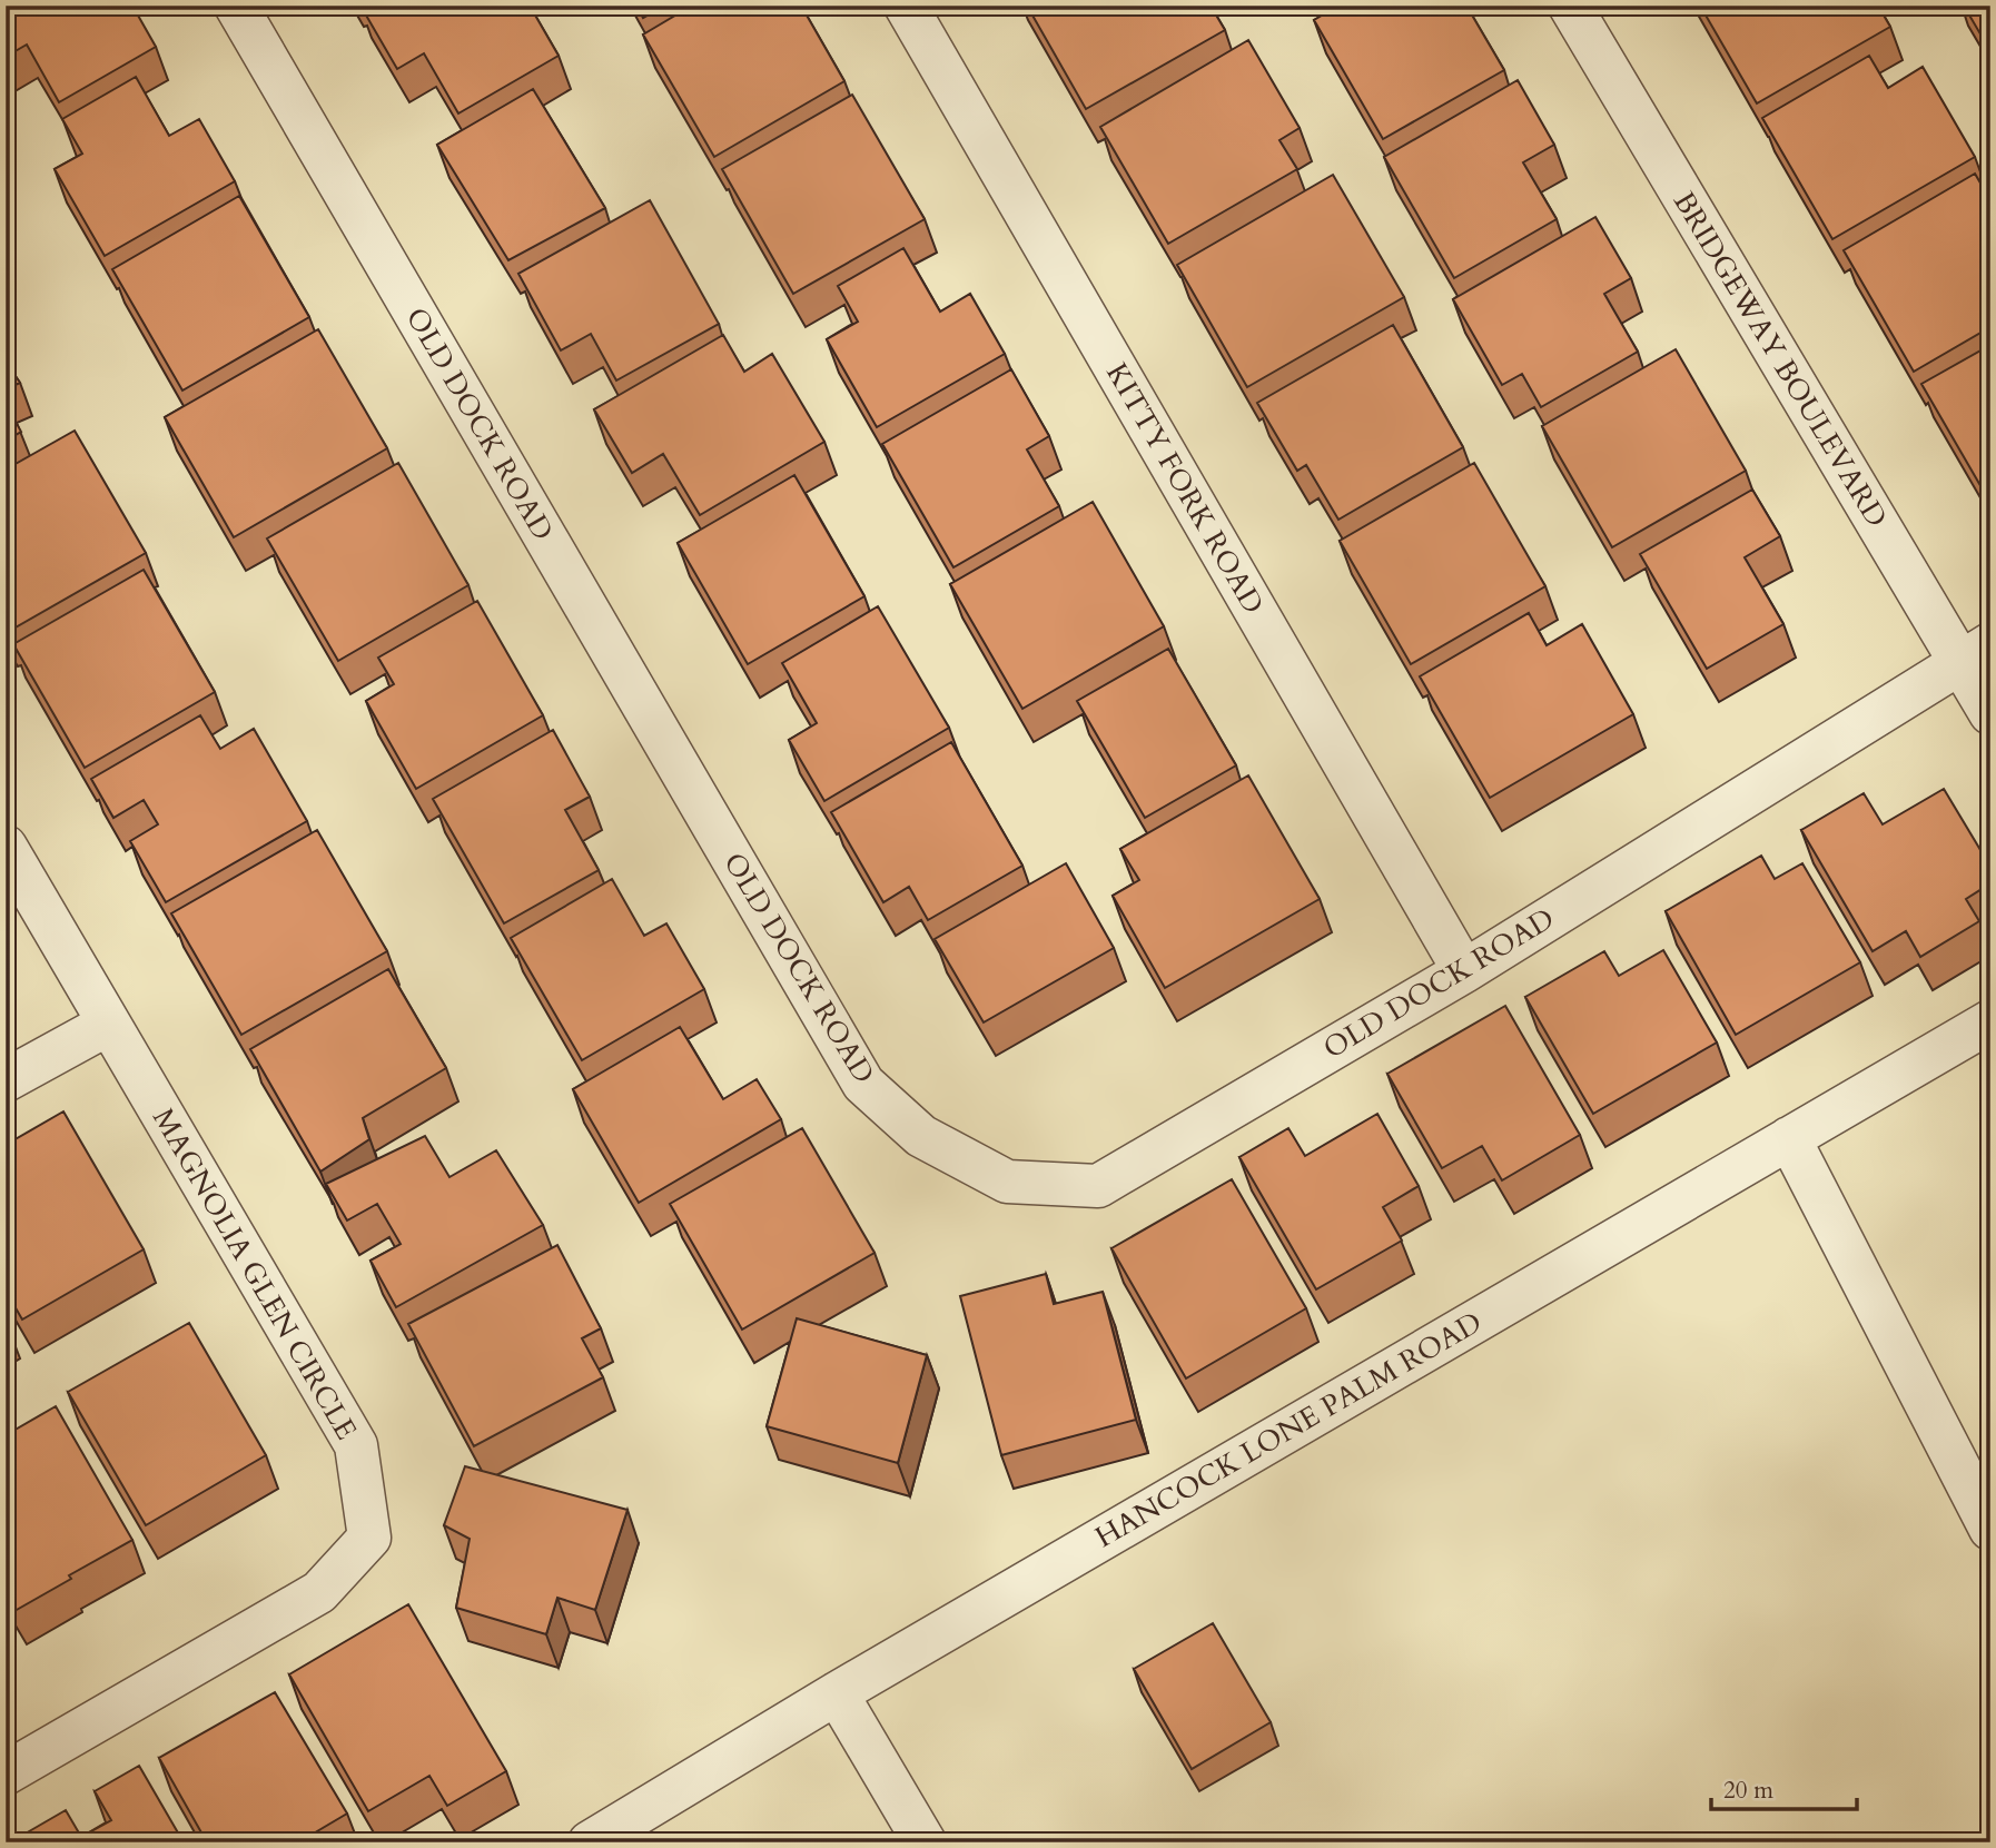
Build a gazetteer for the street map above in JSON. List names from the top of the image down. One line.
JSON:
{"streets":{"street":["BRIDGEWAY BOULEVARD","OLD DOCK ROAD","KITTY FORK ROAD","MAGNOLIA GLEN CIRCLE","HANCOCK LONE PALM ROAD"]},"crossings":[["BRIDGEWAY BOULEVARD","OLD DOCK ROAD"],["OLD DOCK ROAD","KITTY FORK ROAD"]],"scale_bar":"20 m"}
